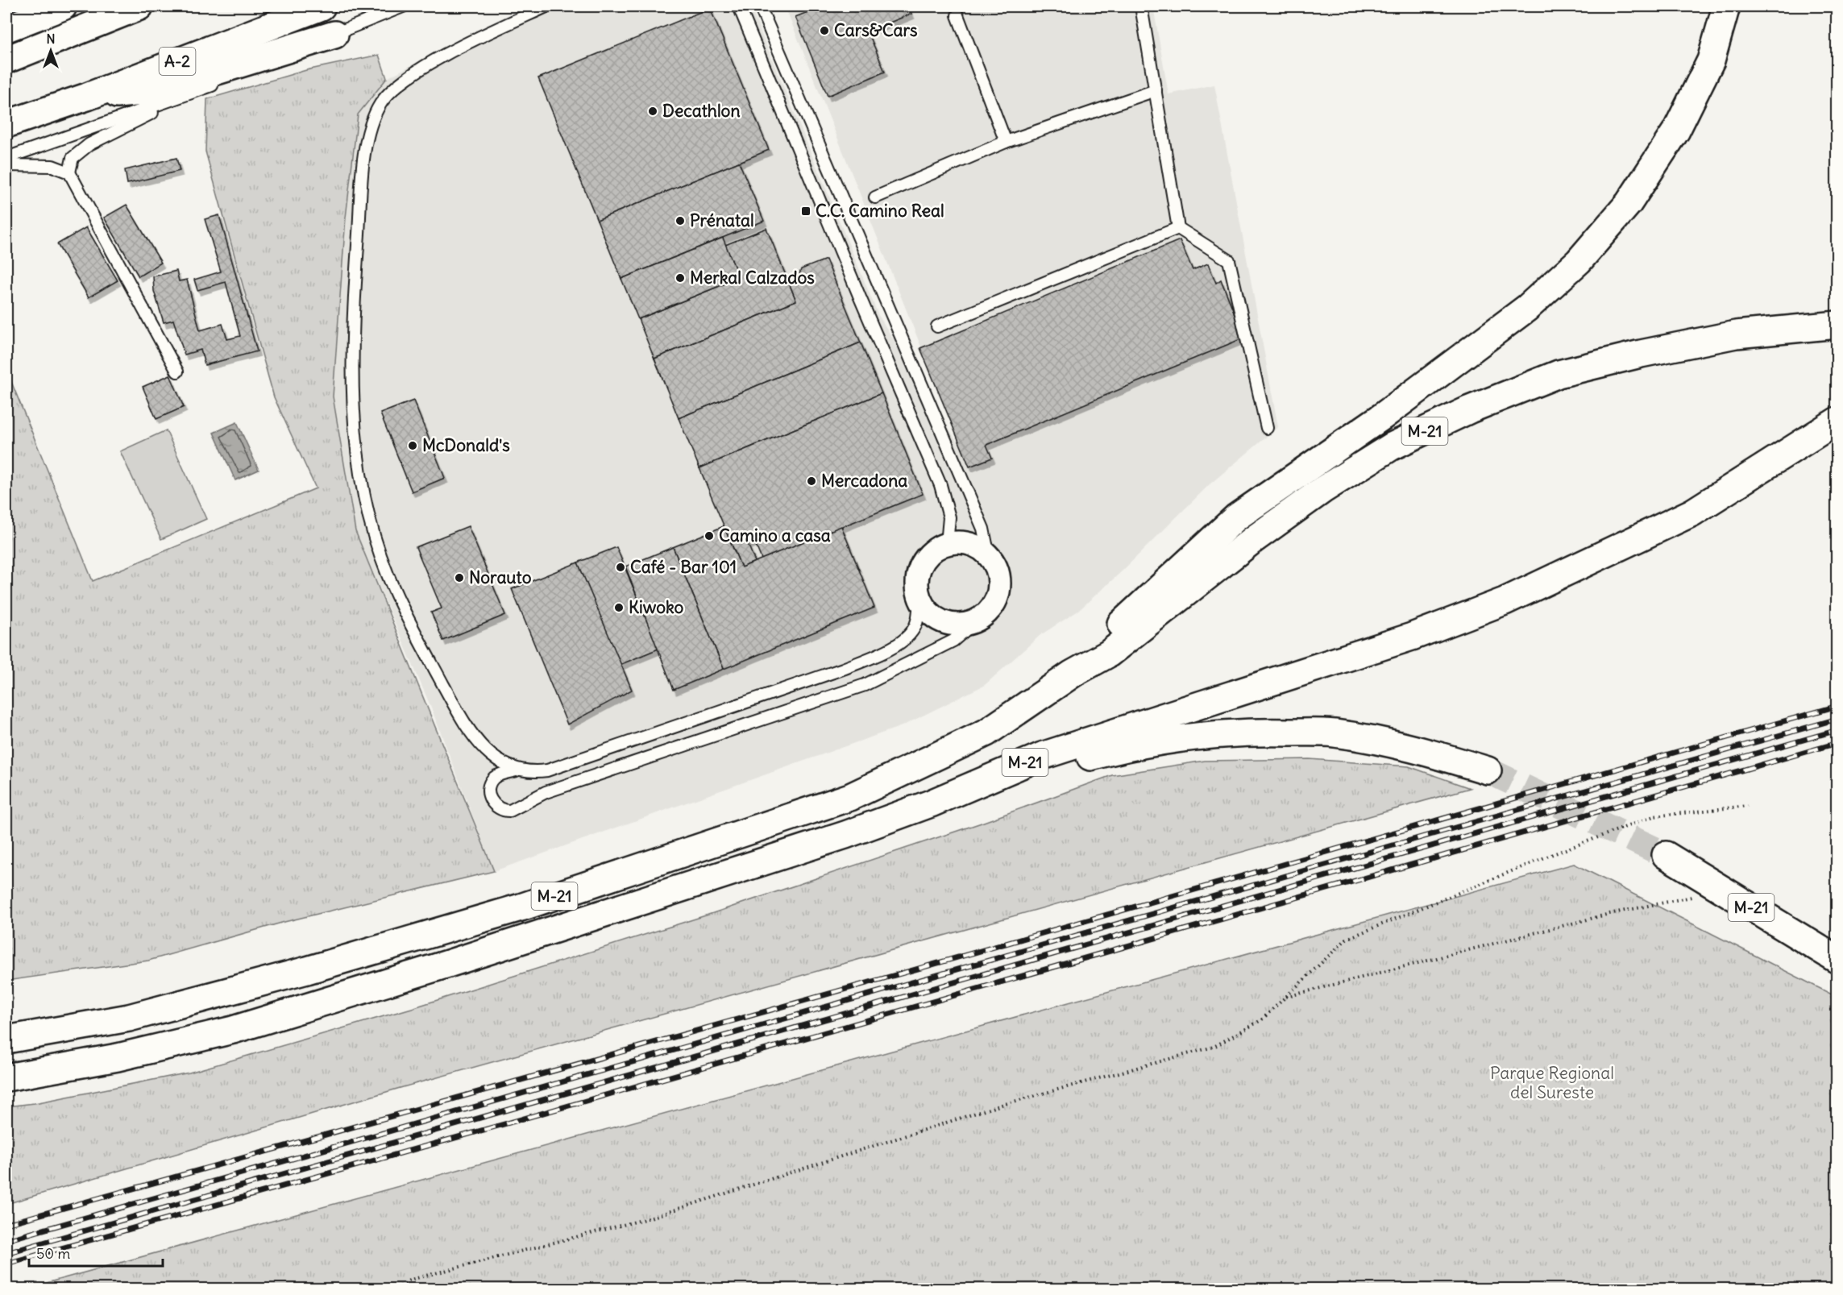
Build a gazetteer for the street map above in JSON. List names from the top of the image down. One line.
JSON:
{"streets":{"main road":["A-2","M-21"]},"parks":["Parque Regional del Sureste"],"places":{"other":["Cars&Cars","Decathlon","Prénatal","Merkal Calzados","McDonald's","Mercadona","Camino a casa","Café - Bar 101","Norauto","Kiwoko"],"transit":["C.C. Camino Real"]},"scale_bar":"50 m","north":"top"}
